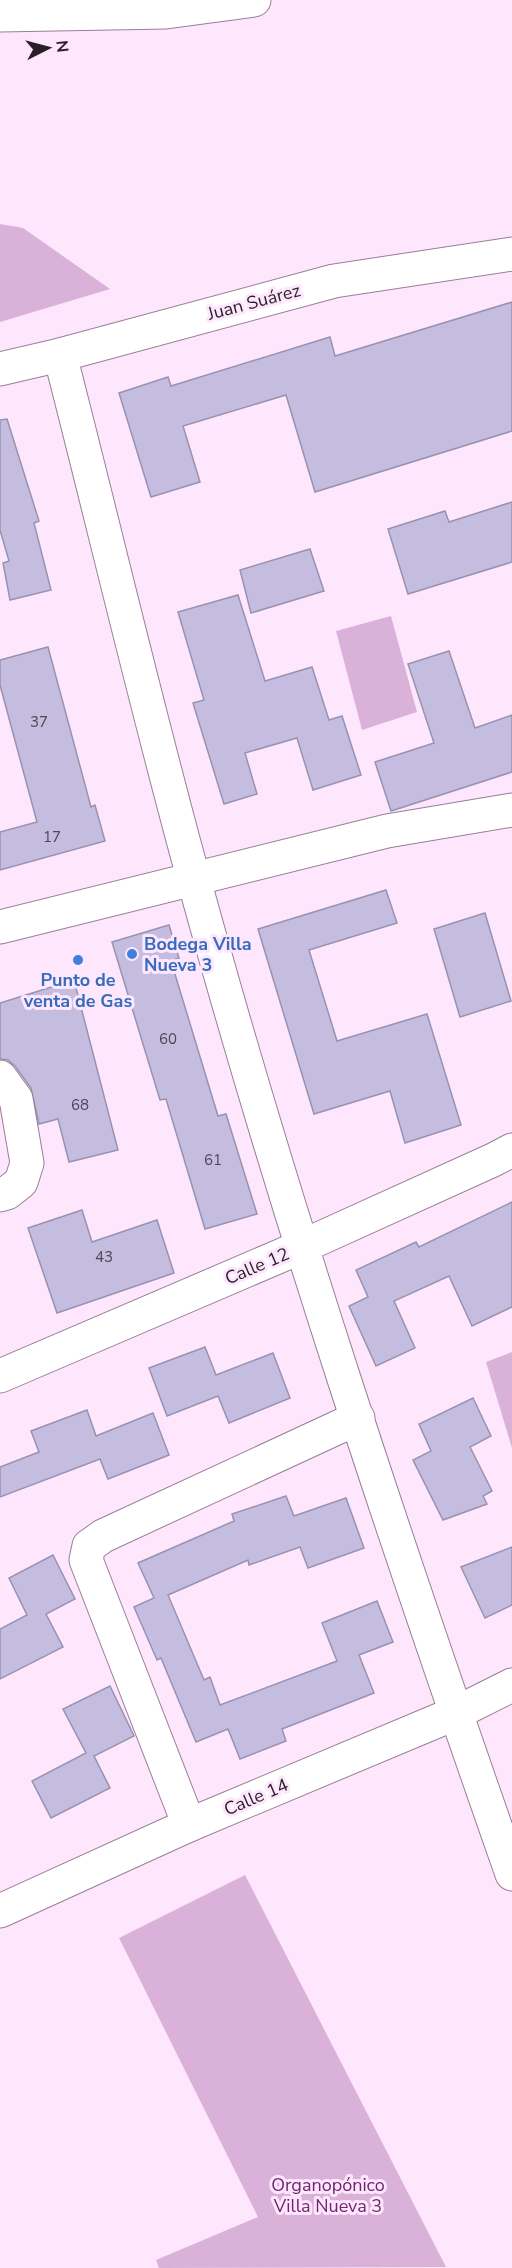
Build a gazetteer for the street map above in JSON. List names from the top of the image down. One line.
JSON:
{"streets":{"street":["Juan Suárez","Calle 12","Calle 14"]},"parks":["Organopónico Villa Nueva 3"],"places":["Bodega Villa Nueva 3","Punto de venta de Gas"],"house_numbers":["37","17","60","68","61","43"],"north":"right"}
